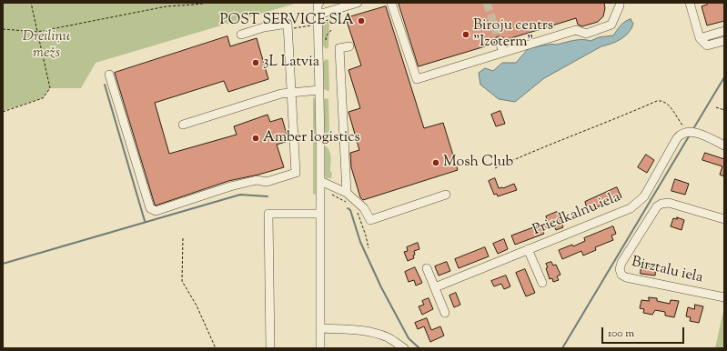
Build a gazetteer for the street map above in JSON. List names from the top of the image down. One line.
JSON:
{"streets":{"street":["Priedkalnu iela","Birztalu iela"]},"parks":["Dreiliņu mežs"],"places":["POST SERVICE SIA","Biroju centrs \"Izoterm\"","3L Latvia","Amber logistics","Mosh Club"],"scale_bar":"100 m"}
